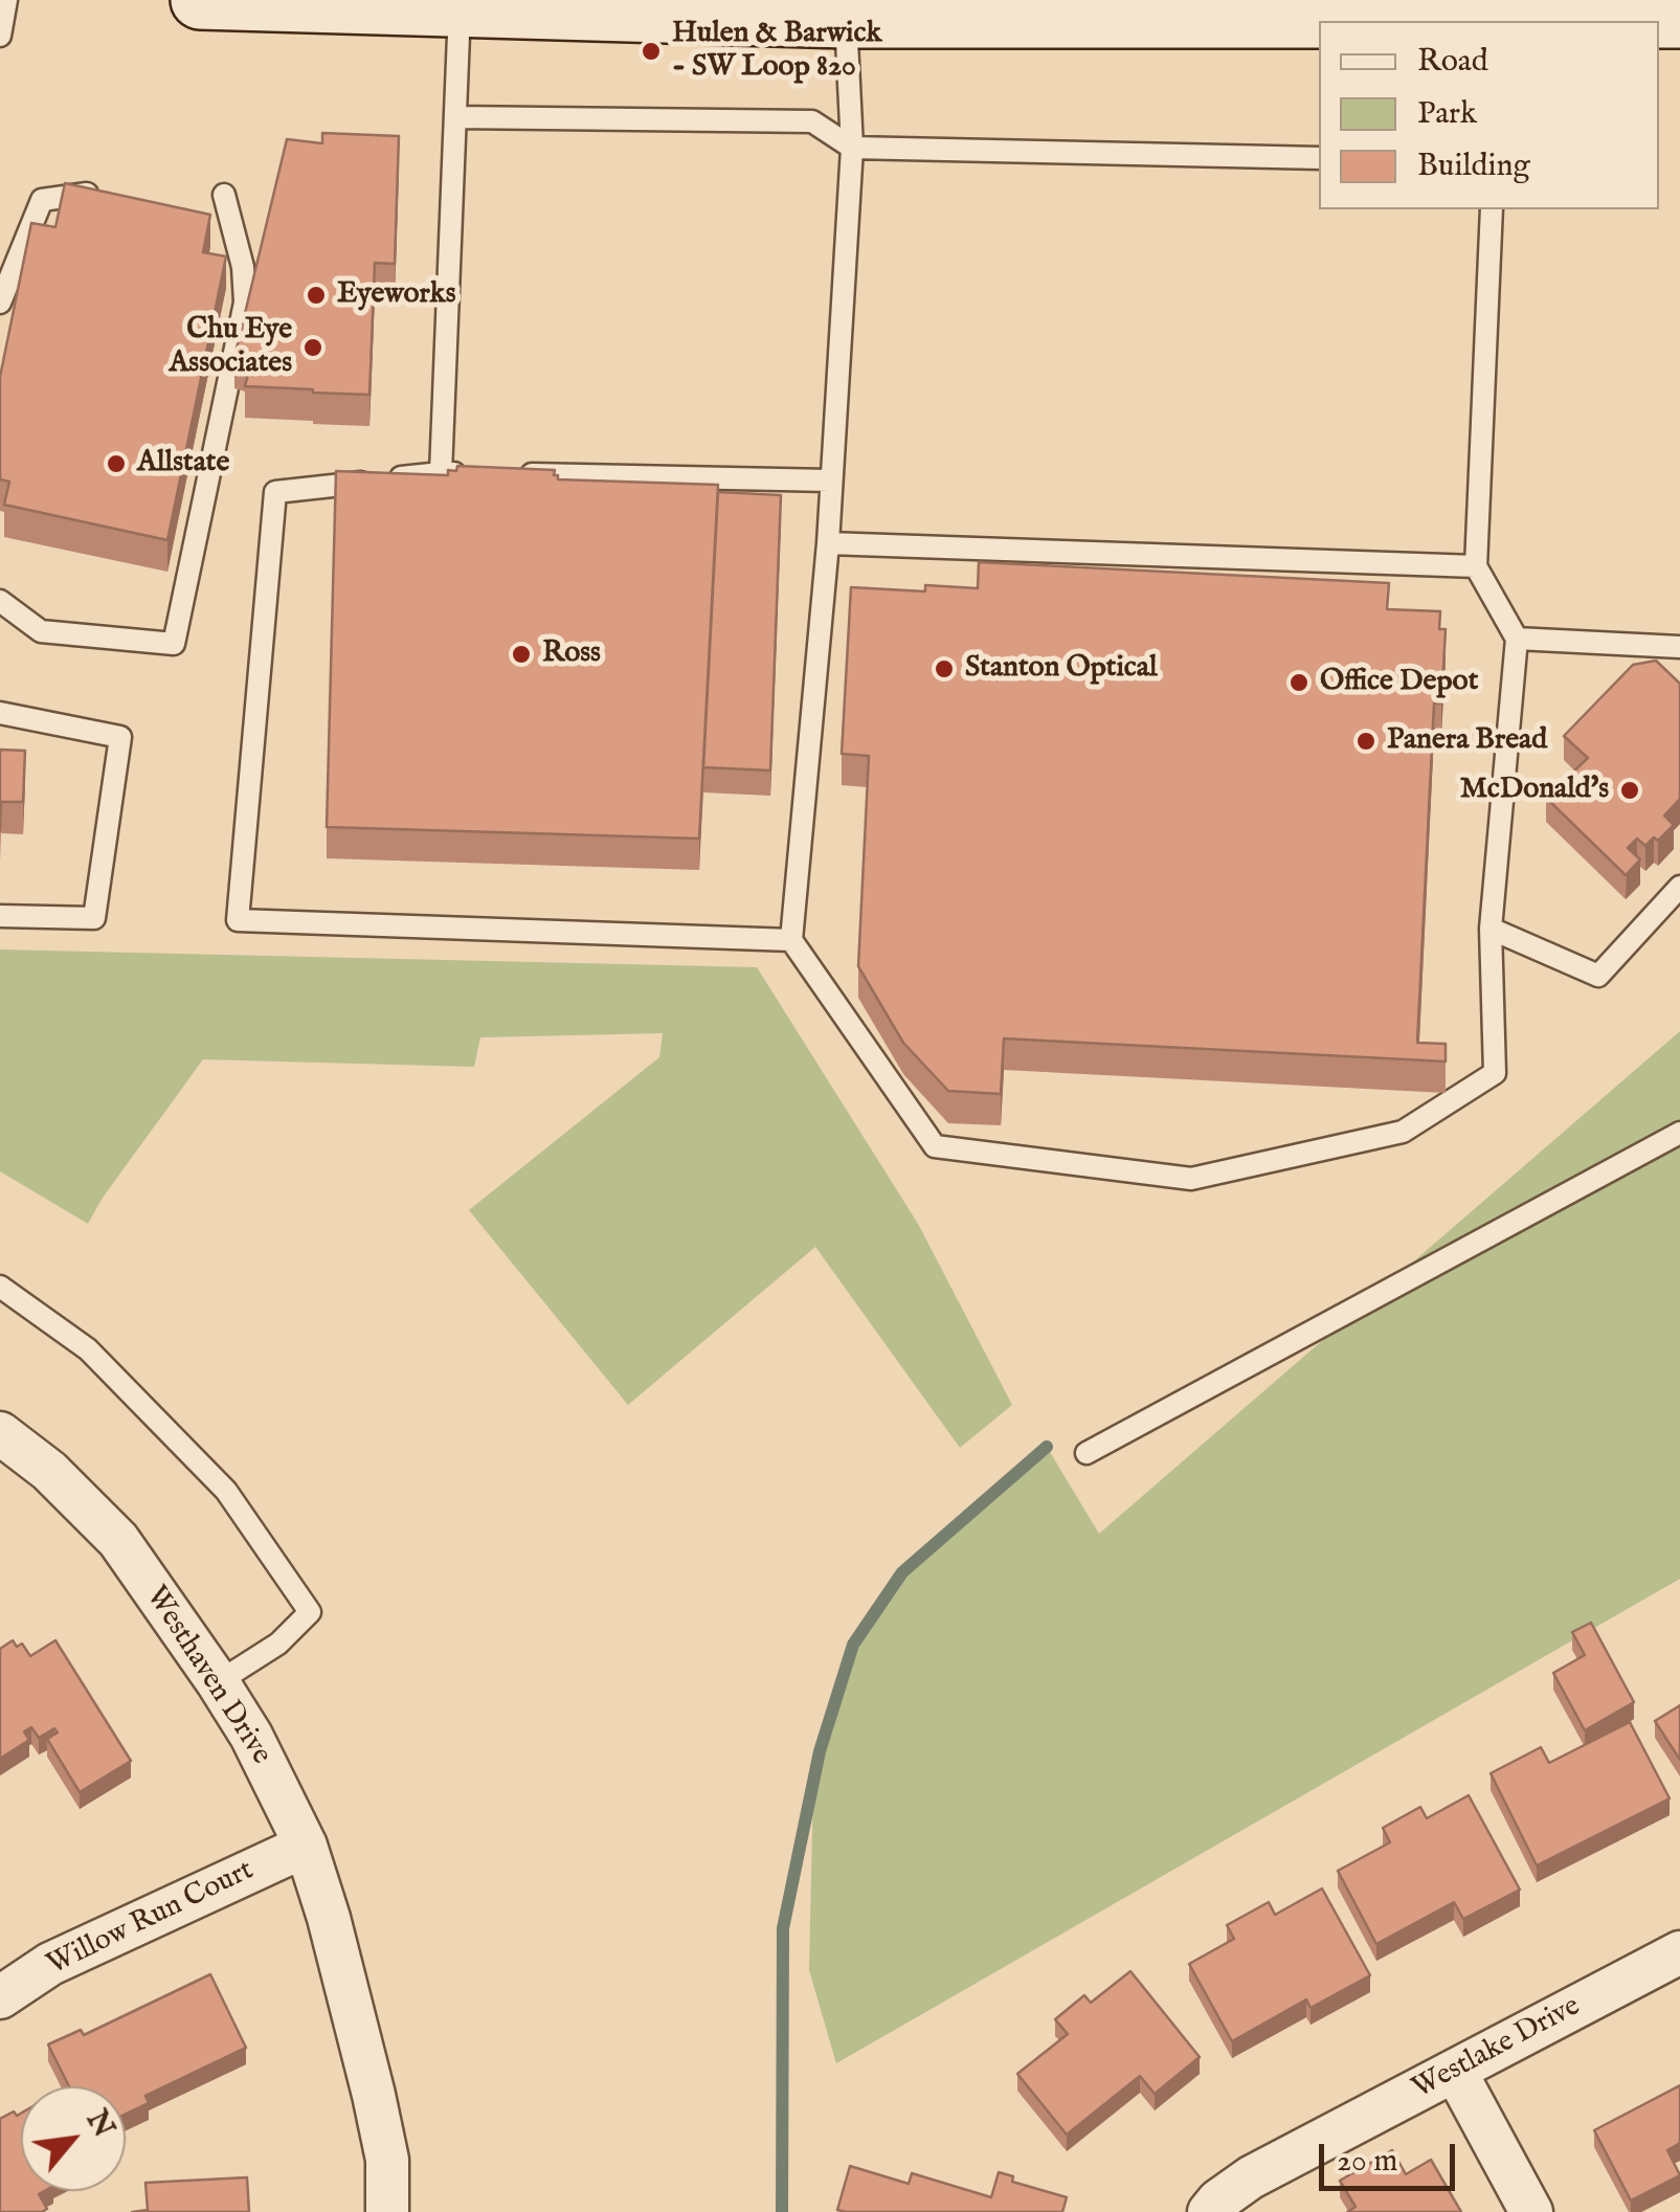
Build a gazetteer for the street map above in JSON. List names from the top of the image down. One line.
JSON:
{"streets":{"street":["Westhaven Drive","Willow Run Court","Westlake Drive"]},"crossings":[["Westhaven Drive","Willow Run Court"]],"places":["Hulen & Barwick - SW Loop 820","Eyeworks","Chu Eye Associates","Allstate","Ross","Stanton Optical","Office Depot","Panera Bread","McDonald's"],"legend":["Road","Park","Building"],"scale_bar":"20 m","north":"top right"}
